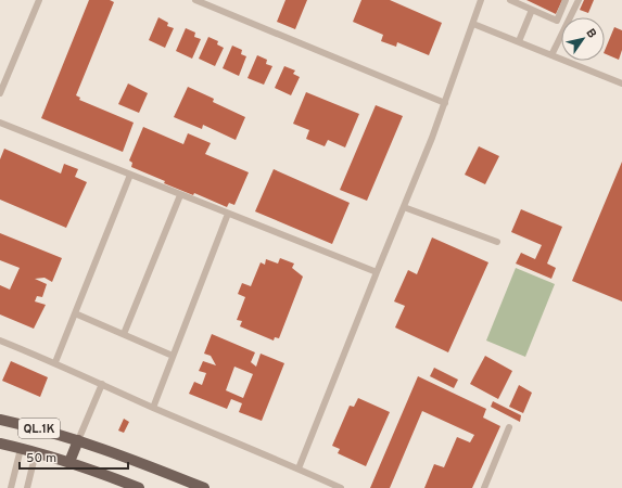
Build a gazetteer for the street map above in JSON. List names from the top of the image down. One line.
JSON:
{"streets":{"main road":["QL.1K"]},"scale_bar":"50 m","north":"top right"}
